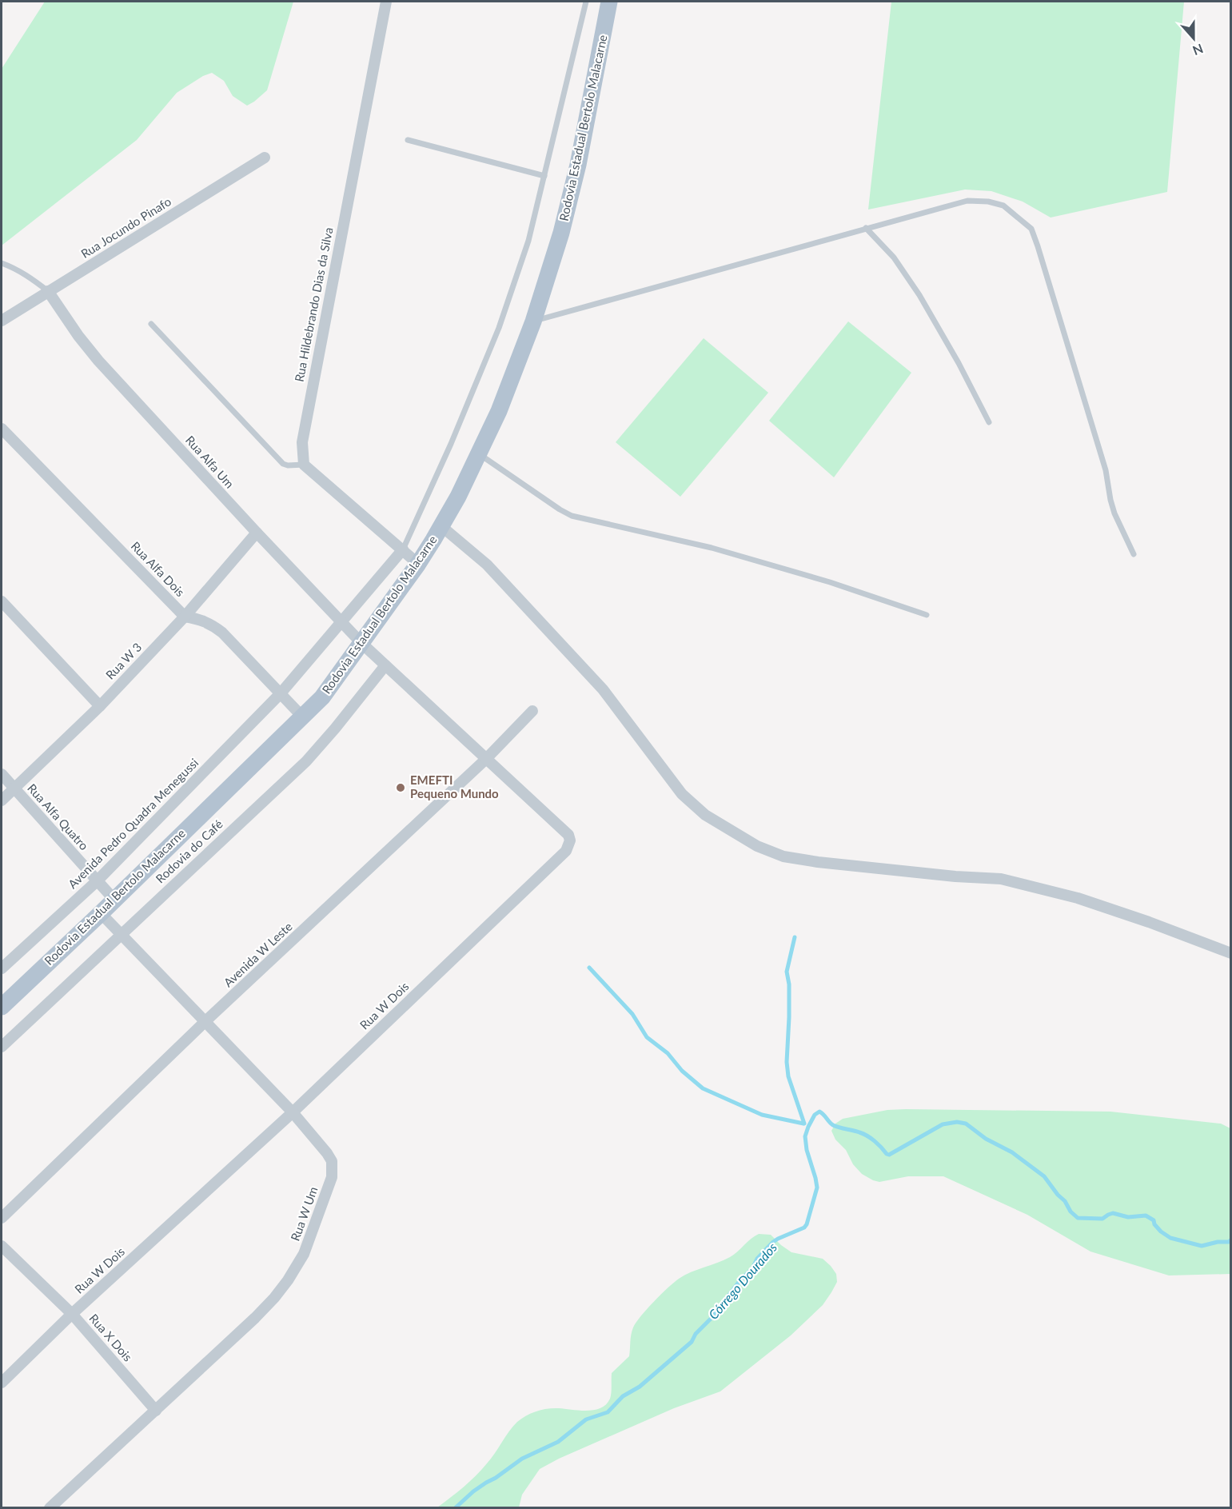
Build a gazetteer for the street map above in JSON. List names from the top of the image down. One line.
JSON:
{"streets":{"main road":["Rodovia Estadual Bertolo Malacarne"],"street":["Rua Jocundo Pinafo","Rua Hildebrando Dias da Silva","Rua Alfa Um","Rua Alfa Dois","Rua W 3","Rua Alfa Quatro","Avenida Pedro Quadra Menegussi","Rodovia do Café","Avenida W Leste","Rua W Dois","Rua W Um","Rua X Dois"]},"crossings":[["Rodovia Estadual Bertolo Malacarne","Rua Alfa Um"],["Rodovia Estadual Bertolo Malacarne","Rua Alfa Dois"],["Rodovia Estadual Bertolo Malacarne","Rua Alfa Quatro"],["Rodovia Estadual Bertolo Malacarne","Rua W Dois"],["Rodovia Estadual Bertolo Malacarne","Rua W Um"],["Rua Jocundo Pinafo","Rua Alfa Um"],["Rua Alfa Um","Rua W 3"],["Rua Alfa Um","Avenida Pedro Quadra Menegussi"],["Rua Alfa Um","Rua W Dois"],["Rua Alfa Dois","Rua W 3"],["Rua Alfa Dois","Avenida Pedro Quadra Menegussi"],["Rua W 3","Rua Alfa Quatro"],["Rua Alfa Quatro","Avenida Pedro Quadra Menegussi"],["Rodovia do Café","Rua W Dois"],["Rodovia do Café","Rua W Um"],["Avenida W Leste","Rua W Dois"],["Avenida W Leste","Rua W Um"],["Rua W Dois","Rua W Um"],["Rua W Dois","Rua X Dois"],["Rua W Um","Rua X Dois"]],"water":["Córrego Dourados"],"places":["EMEFTI Pequeno Mundo"],"north":"bottom"}
